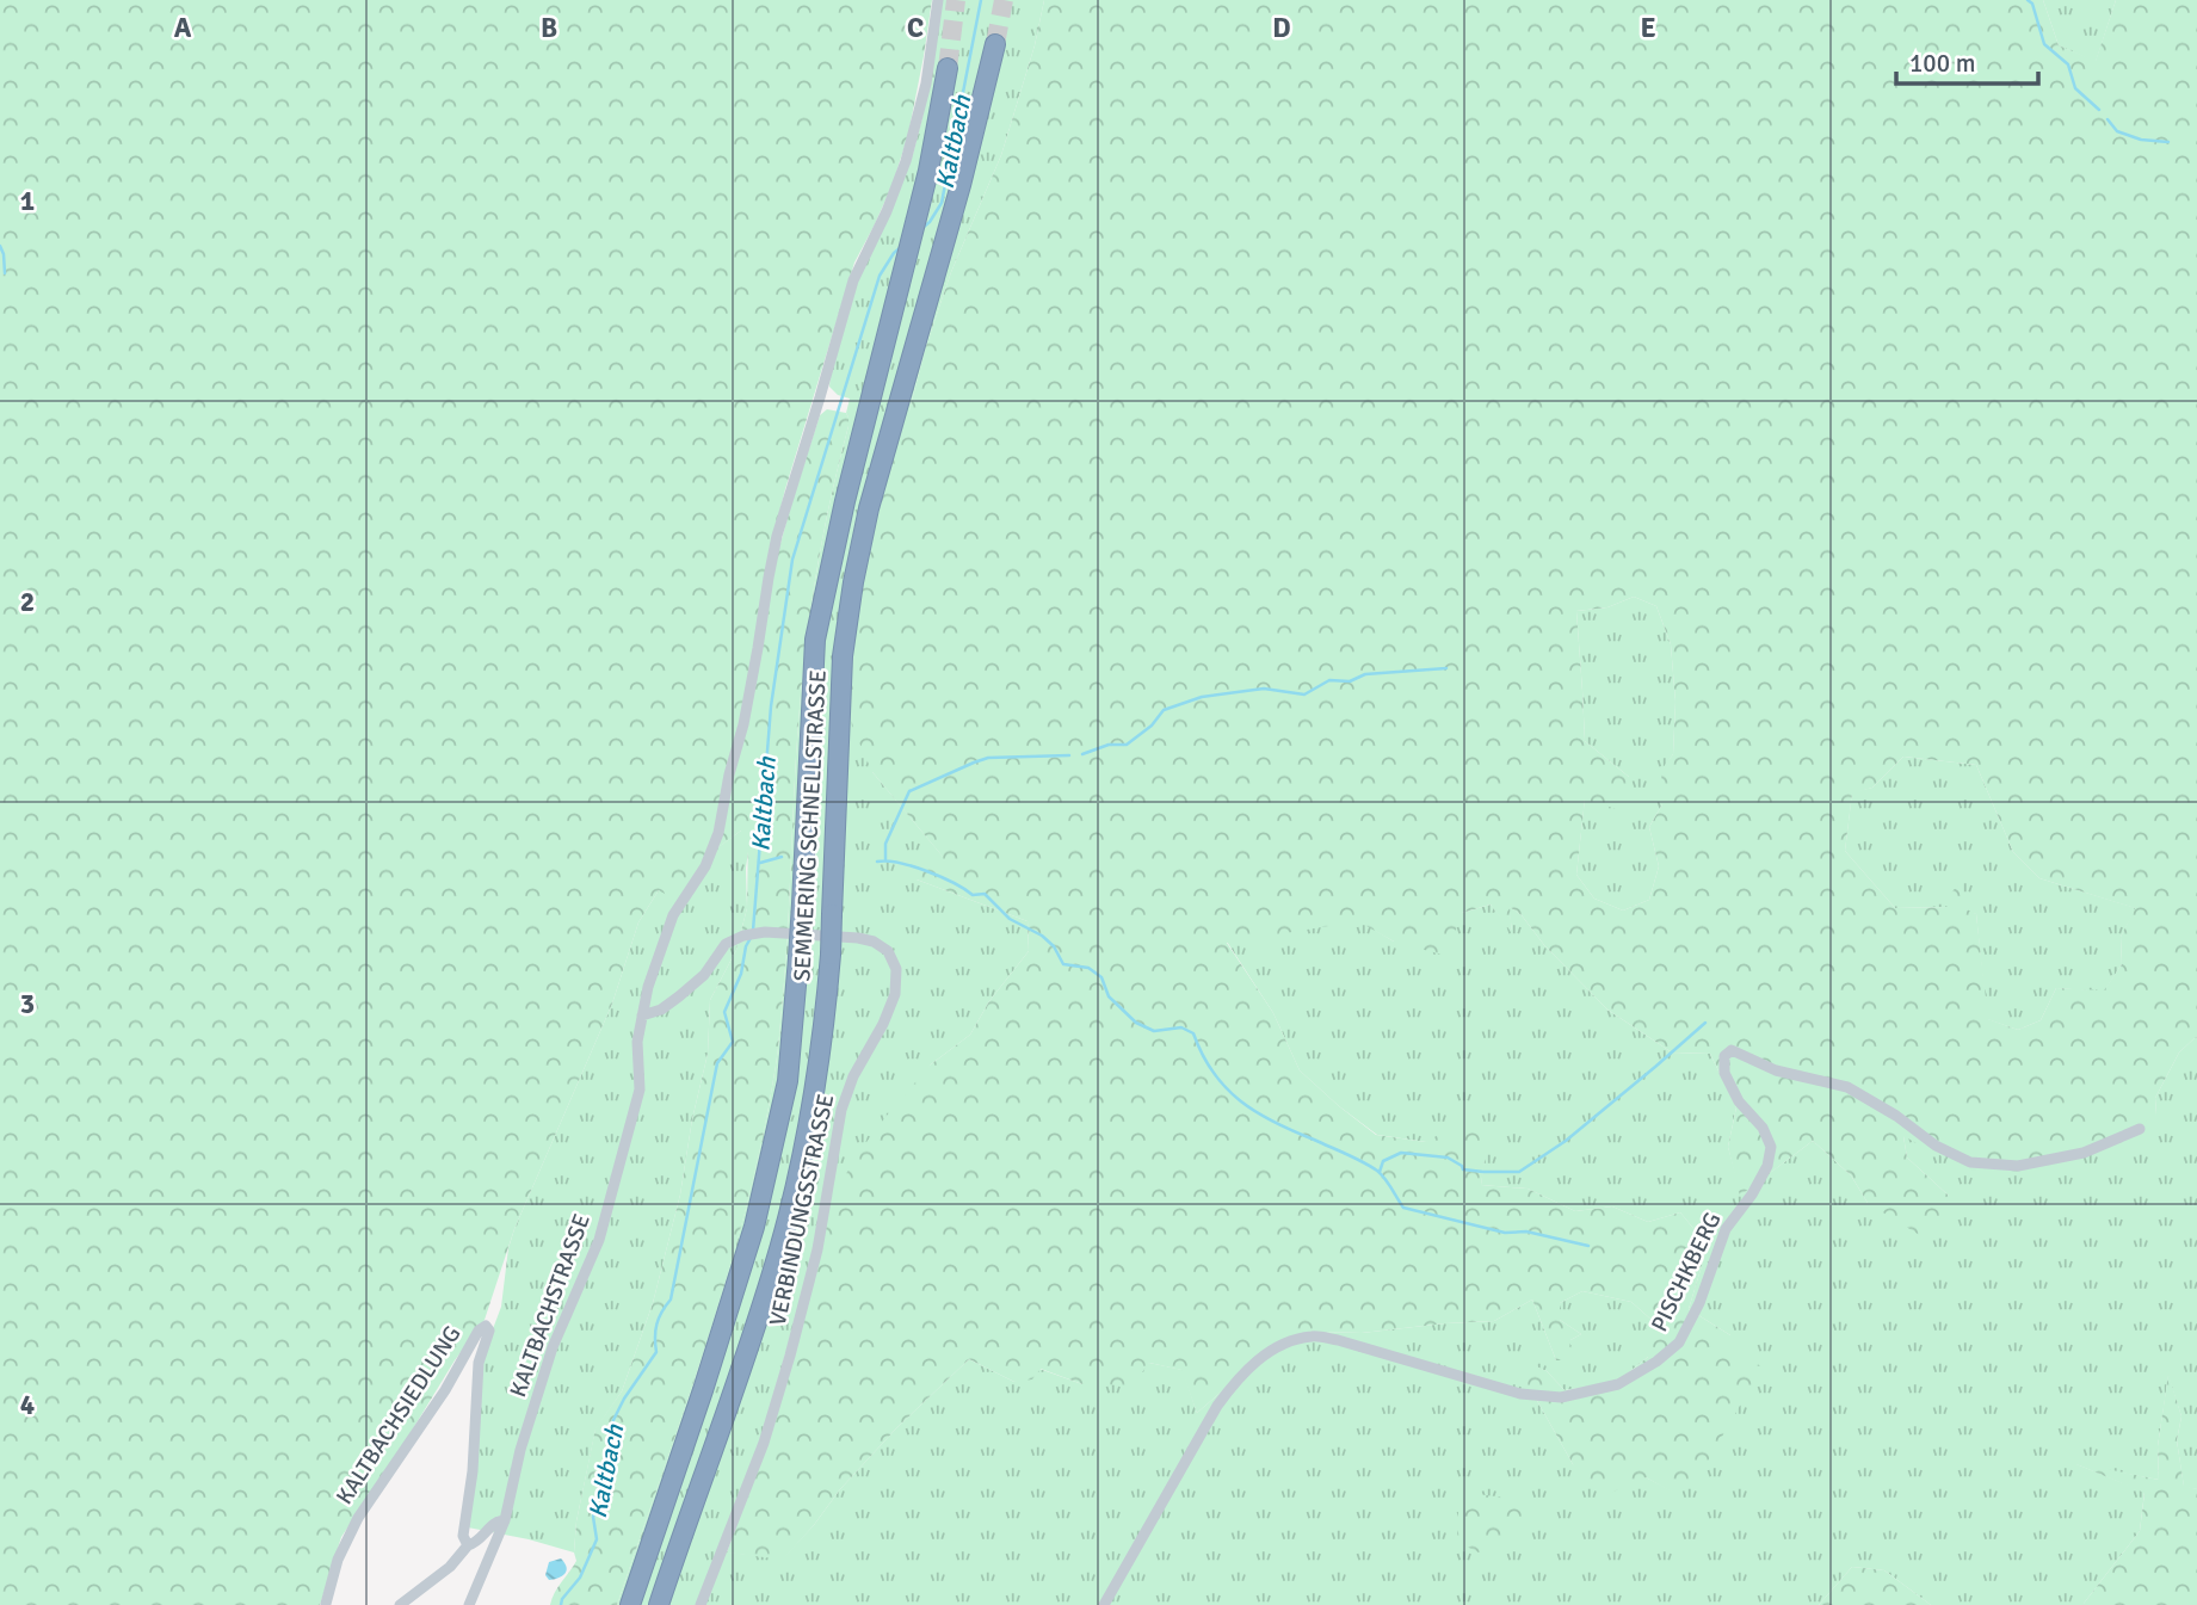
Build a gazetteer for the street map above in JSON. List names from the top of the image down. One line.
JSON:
{"streets":{"highway":["SEMMERING SCHNELLSTRASSE"],"street":["VERBINDUNGSSTRASSE","PISCHKBERG","KALTBACHSTRASSE","KALTBACHSIEDLUNG"]},"crossings":[["VERBINDUNGSSTRASSE","KALTBACHSTRASSE"]],"water":["Kaltbach"],"scale_bar":"100 m","grid":{"columns":["A","B","C","D","E"],"rows":["1","2","3","4"]}}
